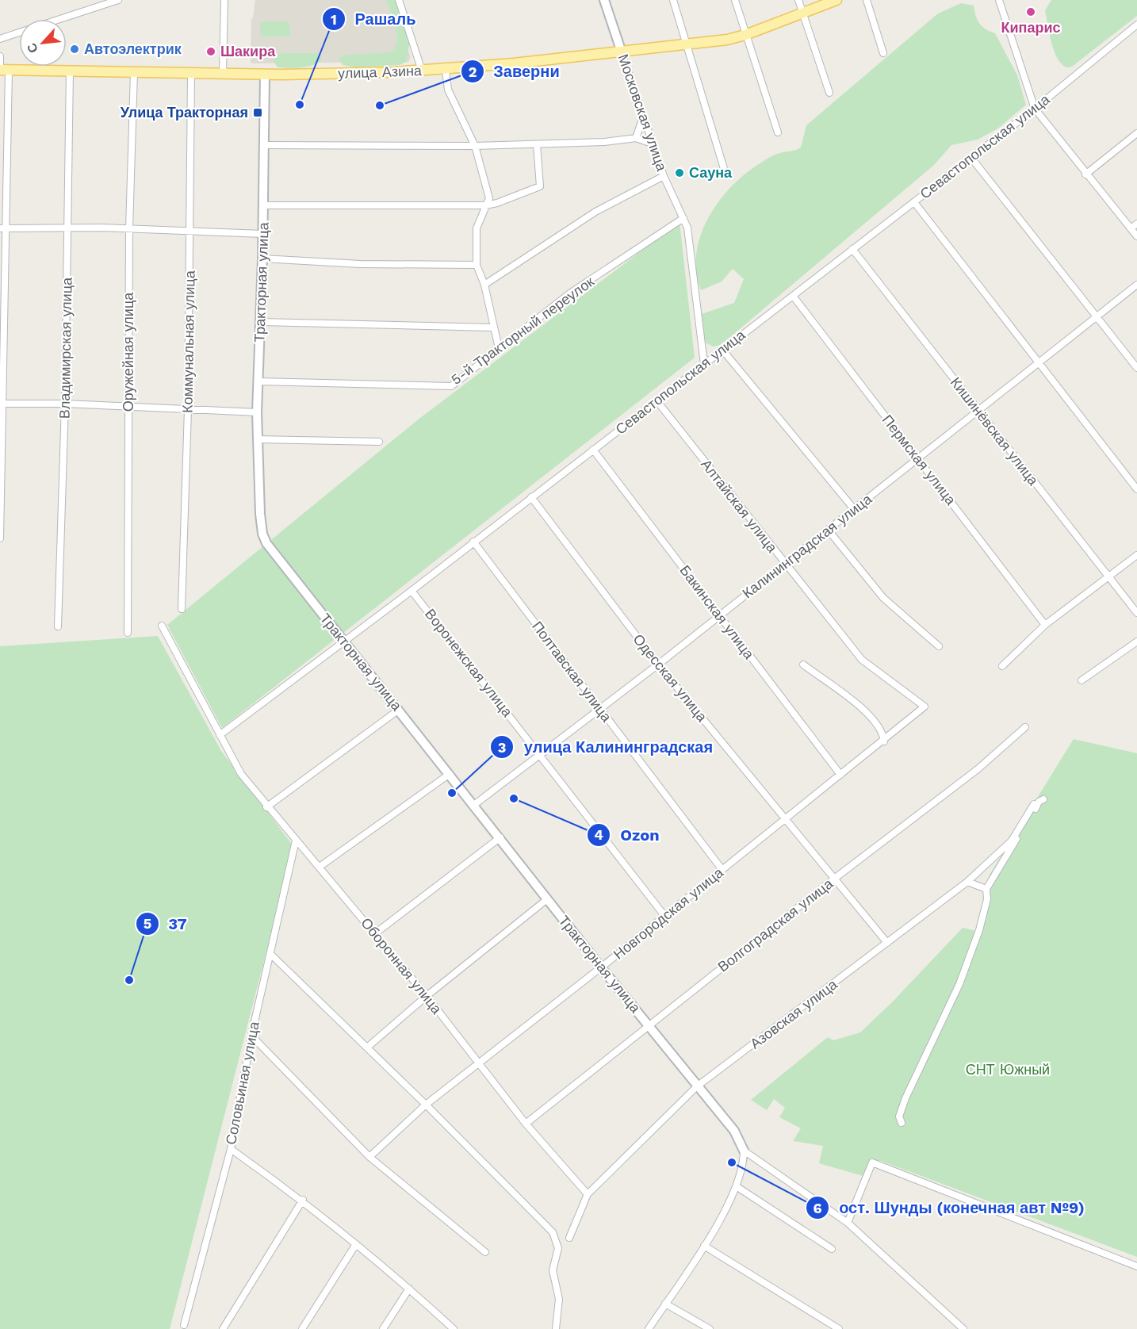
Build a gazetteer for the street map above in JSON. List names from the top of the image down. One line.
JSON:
{"streets":{"main road":["улица Азина"],"street":["Московская улица","Севастопольская улица","Тракторная улица","5-й Тракторный переулок","Коммунальная улица","Владимирская улица","Оружейная улица","Кишинёвская улица","Пермская улица","Алтайская улица","Калининградская улица","Бакинская улица","Воронежская улица","Полтавская улица","Одесская улица","Новгородская улица","Волгоградская улица","Оборонная улица","Азовская улица","Соловьиная улица"]},"crossings":[["улица Азина","Московская улица"],["улица Азина","Тракторная улица"],["улица Азина","Коммунальная улица"],["улица Азина","Владимирская улица"],["улица Азина","Оружейная улица"],["Московская улица","Севастопольская улица"],["Московская улица","5-й Тракторный переулок"],["Севастопольская улица","Тракторная улица"],["Севастопольская улица","Кишинёвская улица"],["Севастопольская улица","Пермская улица"],["Севастопольская улица","Алтайская улица"],["Севастопольская улица","Бакинская улица"],["Севастопольская улица","Воронежская улица"],["Севастопольская улица","Полтавская улица"],["Севастопольская улица","Одесская улица"],["Севастопольская улица","Оборонная улица"],["Тракторная улица","5-й Тракторный переулок"],["Тракторная улица","Калининградская улица"],["Тракторная улица","Новгородская улица"],["Тракторная улица","Волгоградская улица"],["Тракторная улица","Азовская улица"],["Кишинёвская улица","Калининградская улица"],["Пермская улица","Калининградская улица"],["Алтайская улица","Калининградская улица"],["Алтайская улица","Новгородская улица"],["Калининградская улица","Бакинская улица"],["Калининградская улица","Воронежская улица"],["Калининградская улица","Полтавская улица"],["Калининградская улица","Одесская улица"],["Бакинская улица","Новгородская улица"],["Воронежская улица","Новгородская улица"],["Полтавская улица","Новгородская улица"],["Одесская улица","Новгородская улица"],["Одесская улица","Волгоградская улица"],["Одесская улица","Азовская улица"],["Новгородская улица","Оборонная улица"],["Волгоградская улица","Оборонная улица"],["Оборонная улица","Азовская улица"],["Оборонная улица","Соловьиная улица"]],"parks":["СНТ Южный"],"places":{"other":["Кипарис","Автоэлектрик","Шакира","Рашаль","Заверни","Сауна","улица Калининградская","Ozon","37","ост. Шунды (конечная авт №9)"],"transit":["Улица Тракторная"]},"north":"bottom left"}
